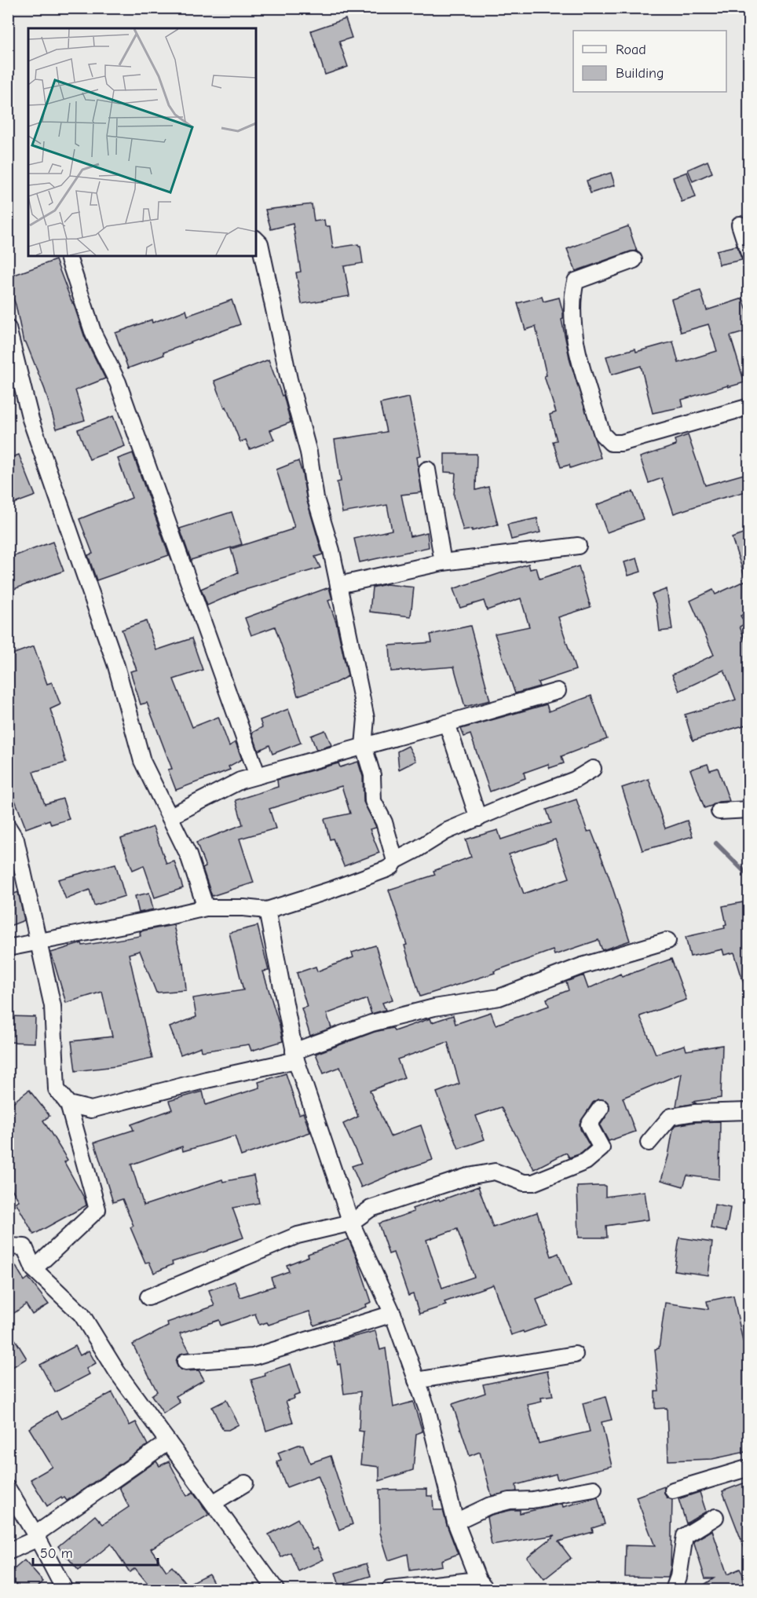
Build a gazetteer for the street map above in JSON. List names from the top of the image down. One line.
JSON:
{"legend":["Road","Building"],"scale_bar":"50 m"}
